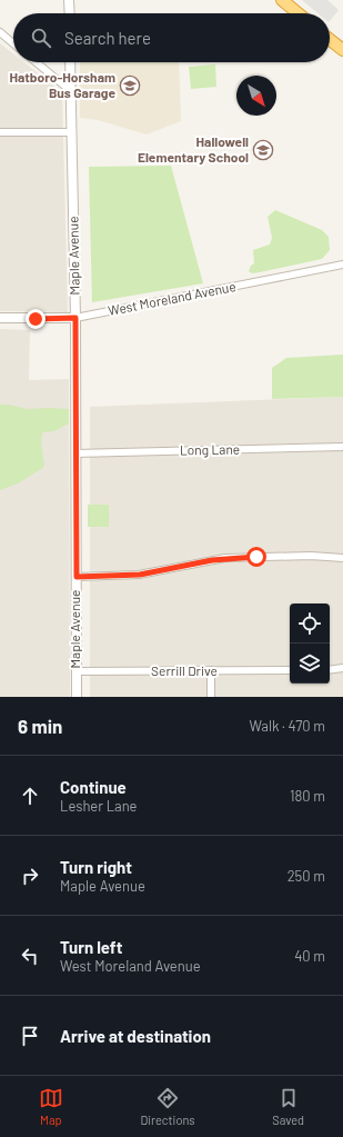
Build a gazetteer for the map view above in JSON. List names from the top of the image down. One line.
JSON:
{"streets":{"street":["Maple Avenue","West Moreland Avenue","Long Lane","Serrill Drive"]},"crossings":[["Maple Avenue","West Moreland Avenue"],["Maple Avenue","Long Lane"],["Maple Avenue","Serrill Drive"]],"places":{"school or university":["Hatboro-Horsham Bus Garage","Hallowell Elementary School"]},"north":"bottom right","page":{"search":"Search here","heading":["6 min","Walk · 470 m"],"list":[["Continue","Lesher Lane","180 m"],["Turn right","Maple Avenue","250 m"],["Turn left","West Moreland Avenue","40 m"],"Arrive at destination"],"nav":["Map","Directions","Saved"]}}
